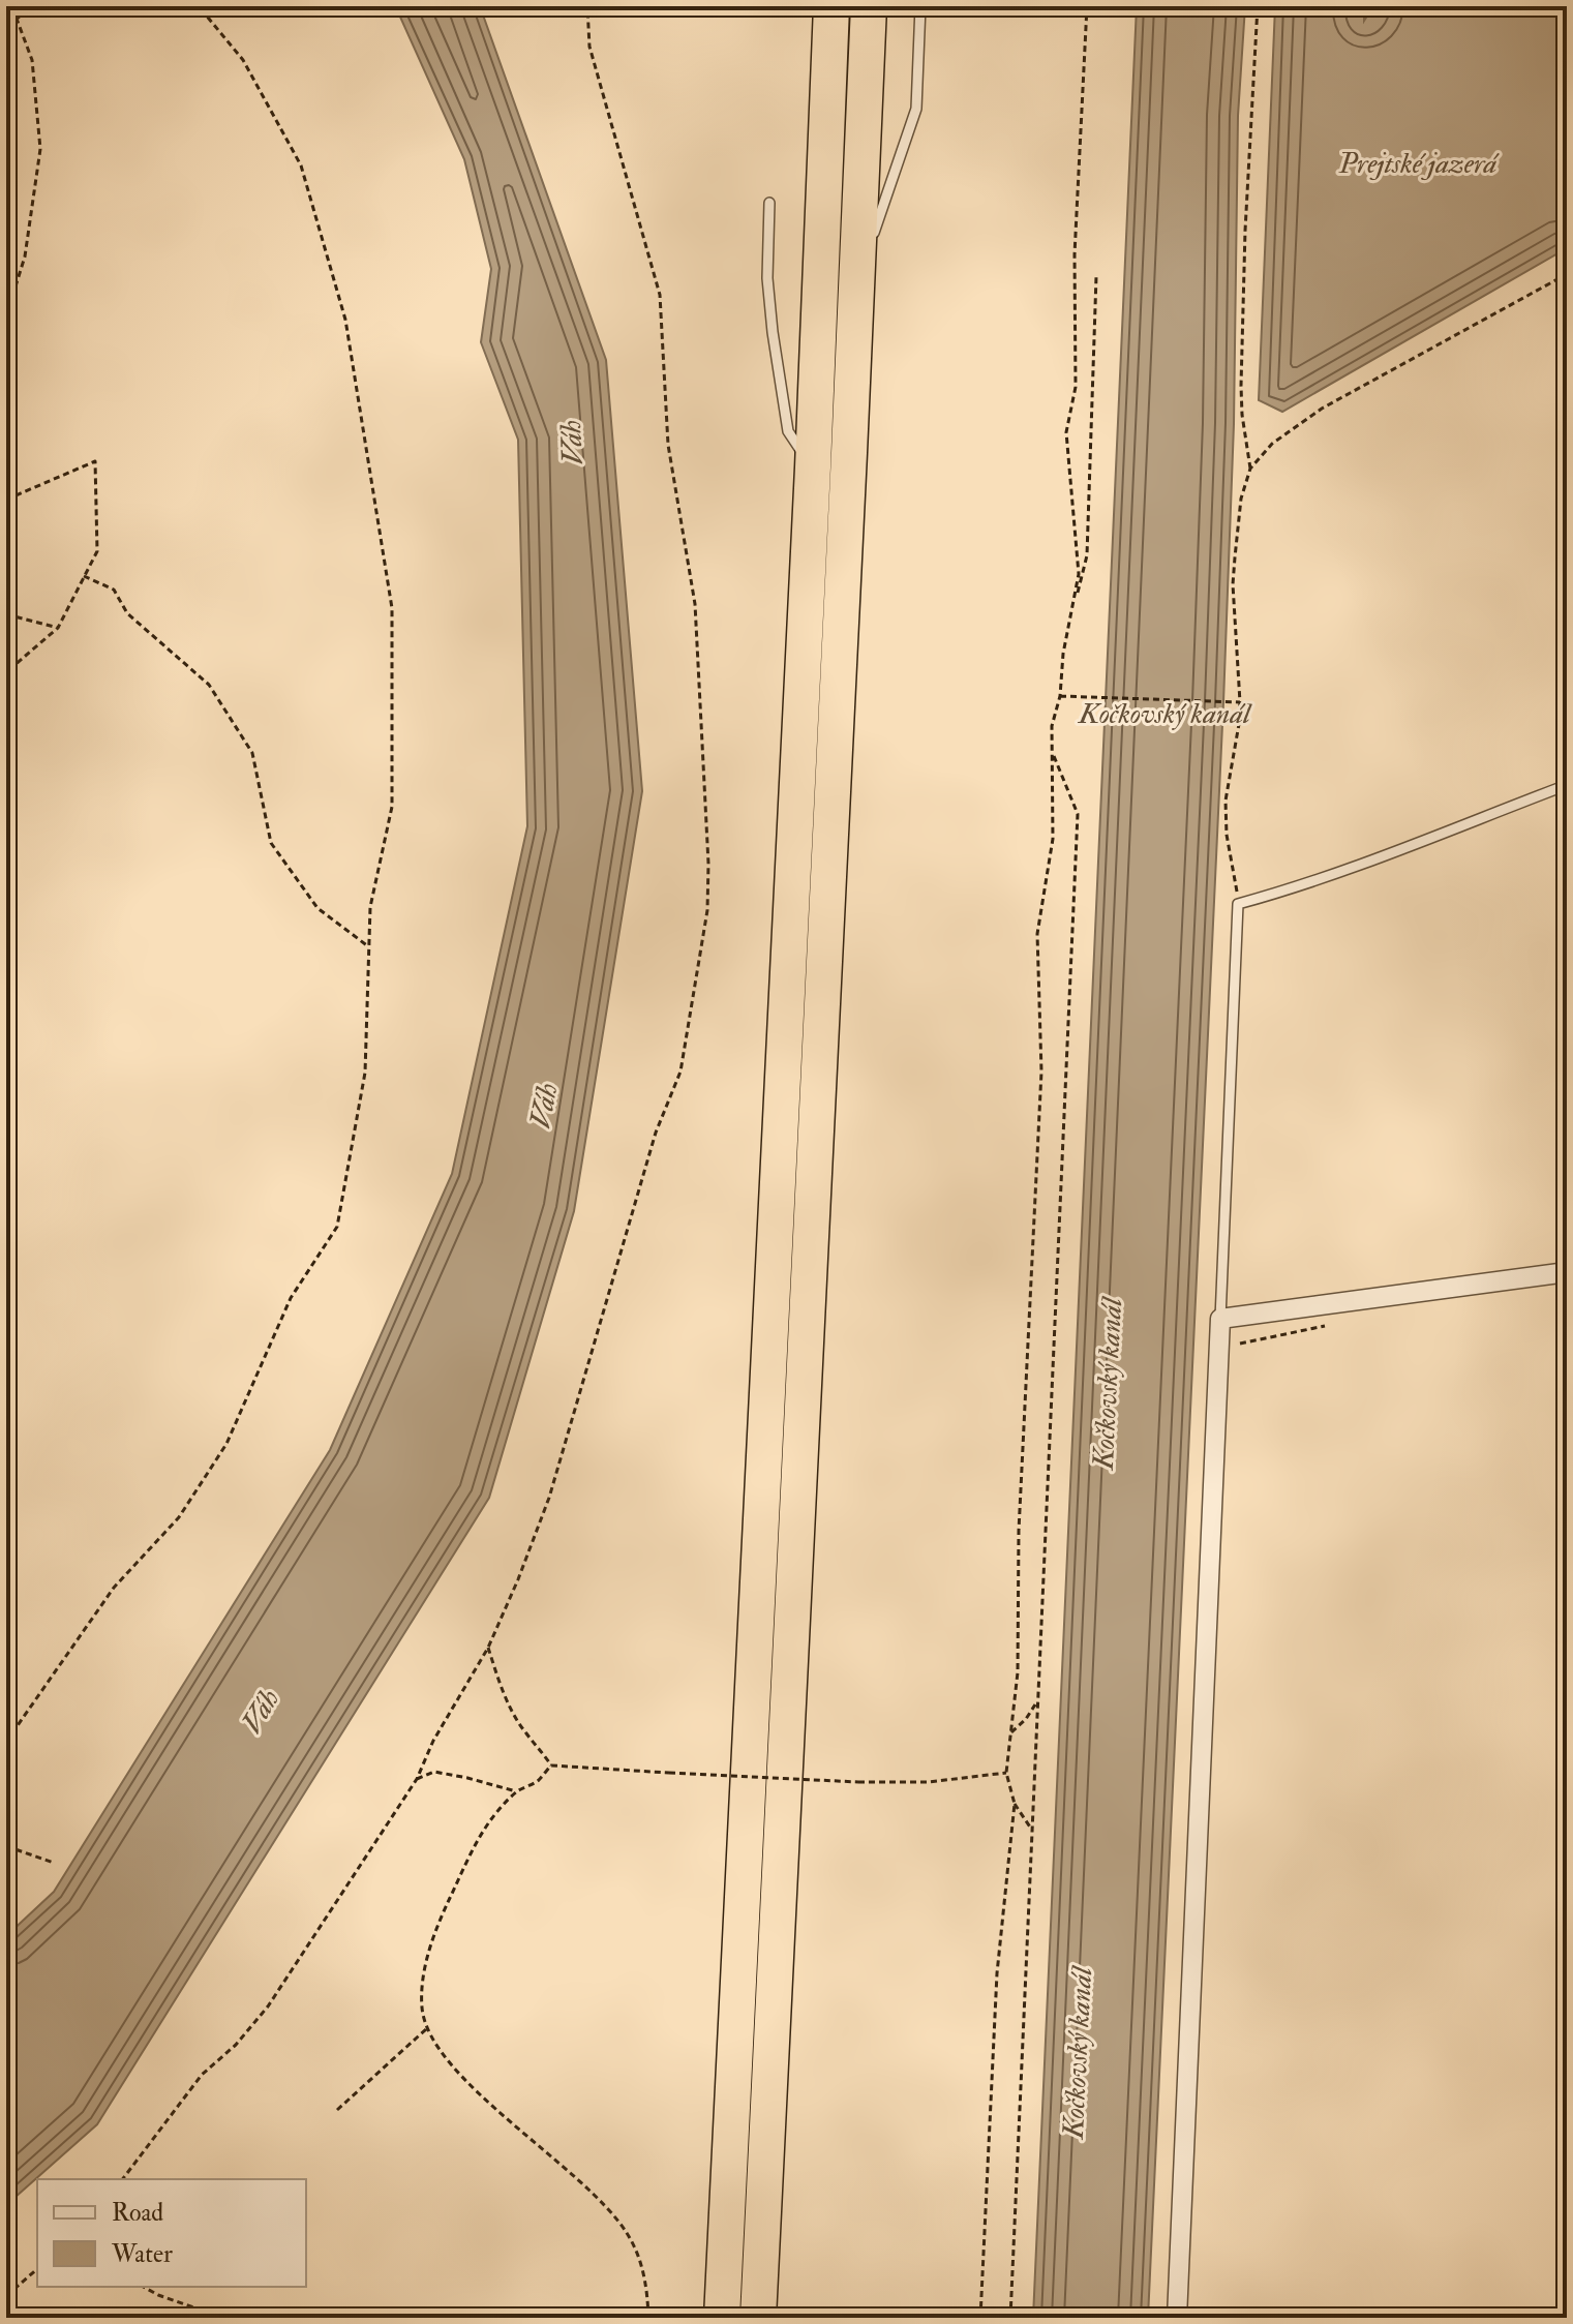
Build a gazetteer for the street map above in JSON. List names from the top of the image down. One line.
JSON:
{"water":["Prejtské jazerá","Váh","Kočkovský kanál"],"legend":["Road","Water"]}
